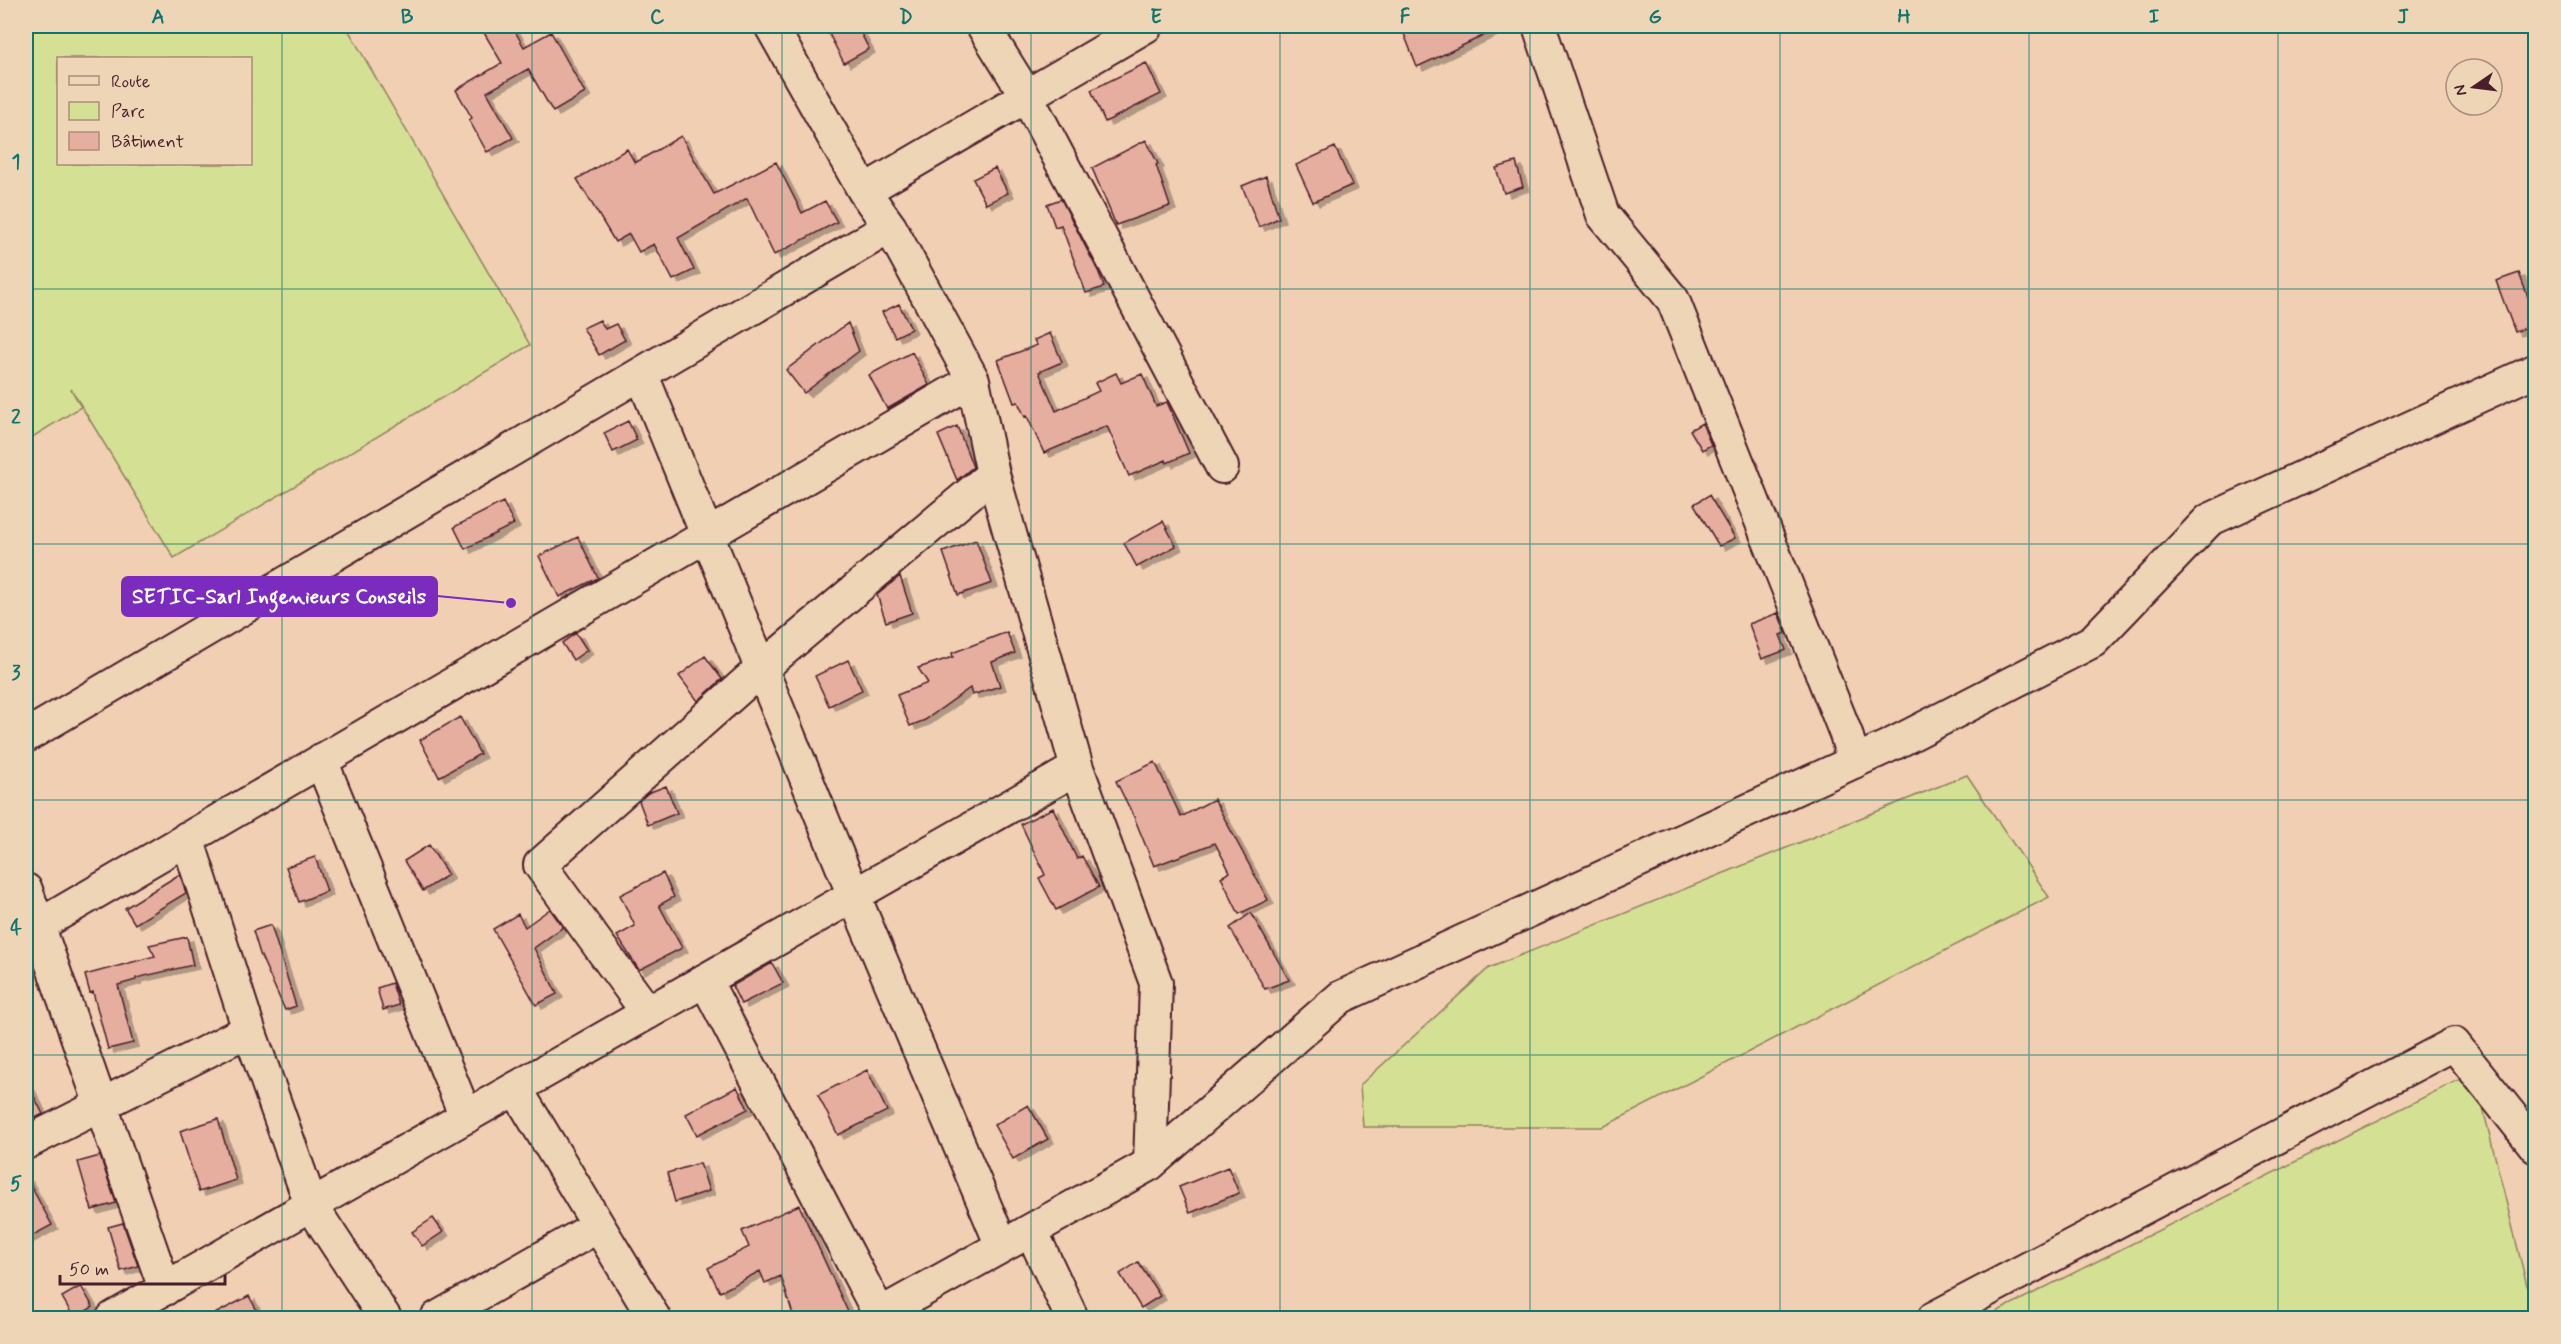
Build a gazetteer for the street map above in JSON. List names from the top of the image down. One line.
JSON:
{"places":["SETIC-Sarl Ingenieurs Conseils"],"legend":["Route","Parc","Bâtiment"],"scale_bar":"50 m","north":"left","grid":{"columns":["A","B","C","D","E","F","G","H","I","J"],"rows":["1","2","3","4","5"]}}
